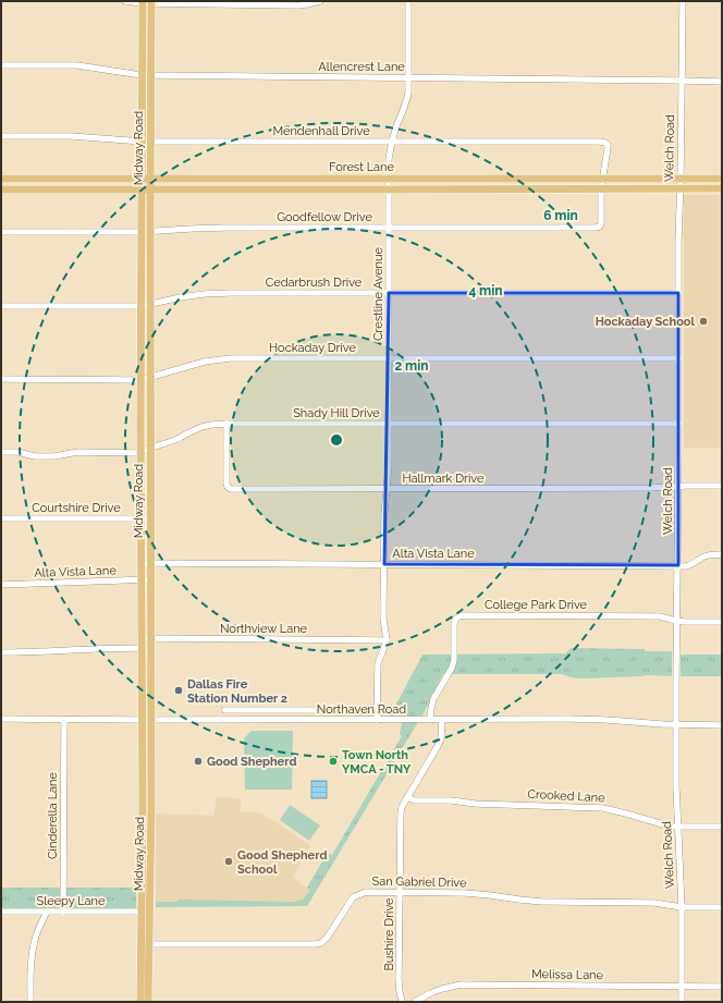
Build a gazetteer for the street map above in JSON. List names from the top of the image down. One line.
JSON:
{"streets":{"main road":["Midway Road","Forest Lane"],"street":["Allencrest Lane","Mendenhall Drive","Welch Road","Goodfellow Drive","Cedarbrush Drive","Crestline Avenue","Hockaday Drive","Shady Hill Drive","Hallmark Drive","Courtshire Drive","Alta Vista Lane","College Park Drive","Northview Lane","Northaven Road","Crooked Lane","Cinderella Lane","San Gabriel Drive","Sleepy Lane","Bushire Drive","Melissa Lane"]},"crossings":[["Allencrest Lane","Midway Road"],["Allencrest Lane","Welch Road"],["Allencrest Lane","Crestline Avenue"],["Mendenhall Drive","Midway Road"],["Mendenhall Drive","Forest Lane"],["Mendenhall Drive","Goodfellow Drive"],["Mendenhall Drive","Crestline Avenue"],["Midway Road","Forest Lane"],["Midway Road","Goodfellow Drive"],["Midway Road","Cedarbrush Drive"],["Midway Road","Hockaday Drive"],["Midway Road","Shady Hill Drive"],["Midway Road","Courtshire Drive"],["Midway Road","Alta Vista Lane"],["Midway Road","Northview Lane"],["Midway Road","Northaven Road"],["Midway Road","San Gabriel Drive"],["Midway Road","Sleepy Lane"],["Welch Road","Forest Lane"],["Welch Road","Cedarbrush Drive"],["Welch Road","Hockaday Drive"],["Welch Road","Shady Hill Drive"],["Welch Road","Hallmark Drive"],["Welch Road","Alta Vista Lane"],["Welch Road","College Park Drive"],["Welch Road","Northaven Road"],["Welch Road","Crooked Lane"],["Welch Road","San Gabriel Drive"],["Welch Road","Melissa Lane"],["Forest Lane","Goodfellow Drive"],["Forest Lane","Crestline Avenue"],["Goodfellow Drive","Crestline Avenue"],["Cedarbrush Drive","Crestline Avenue"],["Crestline Avenue","Hockaday Drive"],["Crestline Avenue","Shady Hill Drive"],["Crestline Avenue","Hallmark Drive"],["Crestline Avenue","Alta Vista Lane"],["Crestline Avenue","Northview Lane"],["Crestline Avenue","Northaven Road"],["Shady Hill Drive","Hallmark Drive"],["College Park Drive","Northaven Road"],["Northaven Road","Cinderella Lane"],["Northaven Road","Bushire Drive"],["Crooked Lane","Bushire Drive"],["Cinderella Lane","Sleepy Lane"],["San Gabriel Drive","Bushire Drive"]],"places":["Hockaday School","Dallas Fire Station Number 2","Good Shepherd","Town North YMCA - TNY","Good Shepherd School"],"rings":["6 min","4 min","2 min"]}
